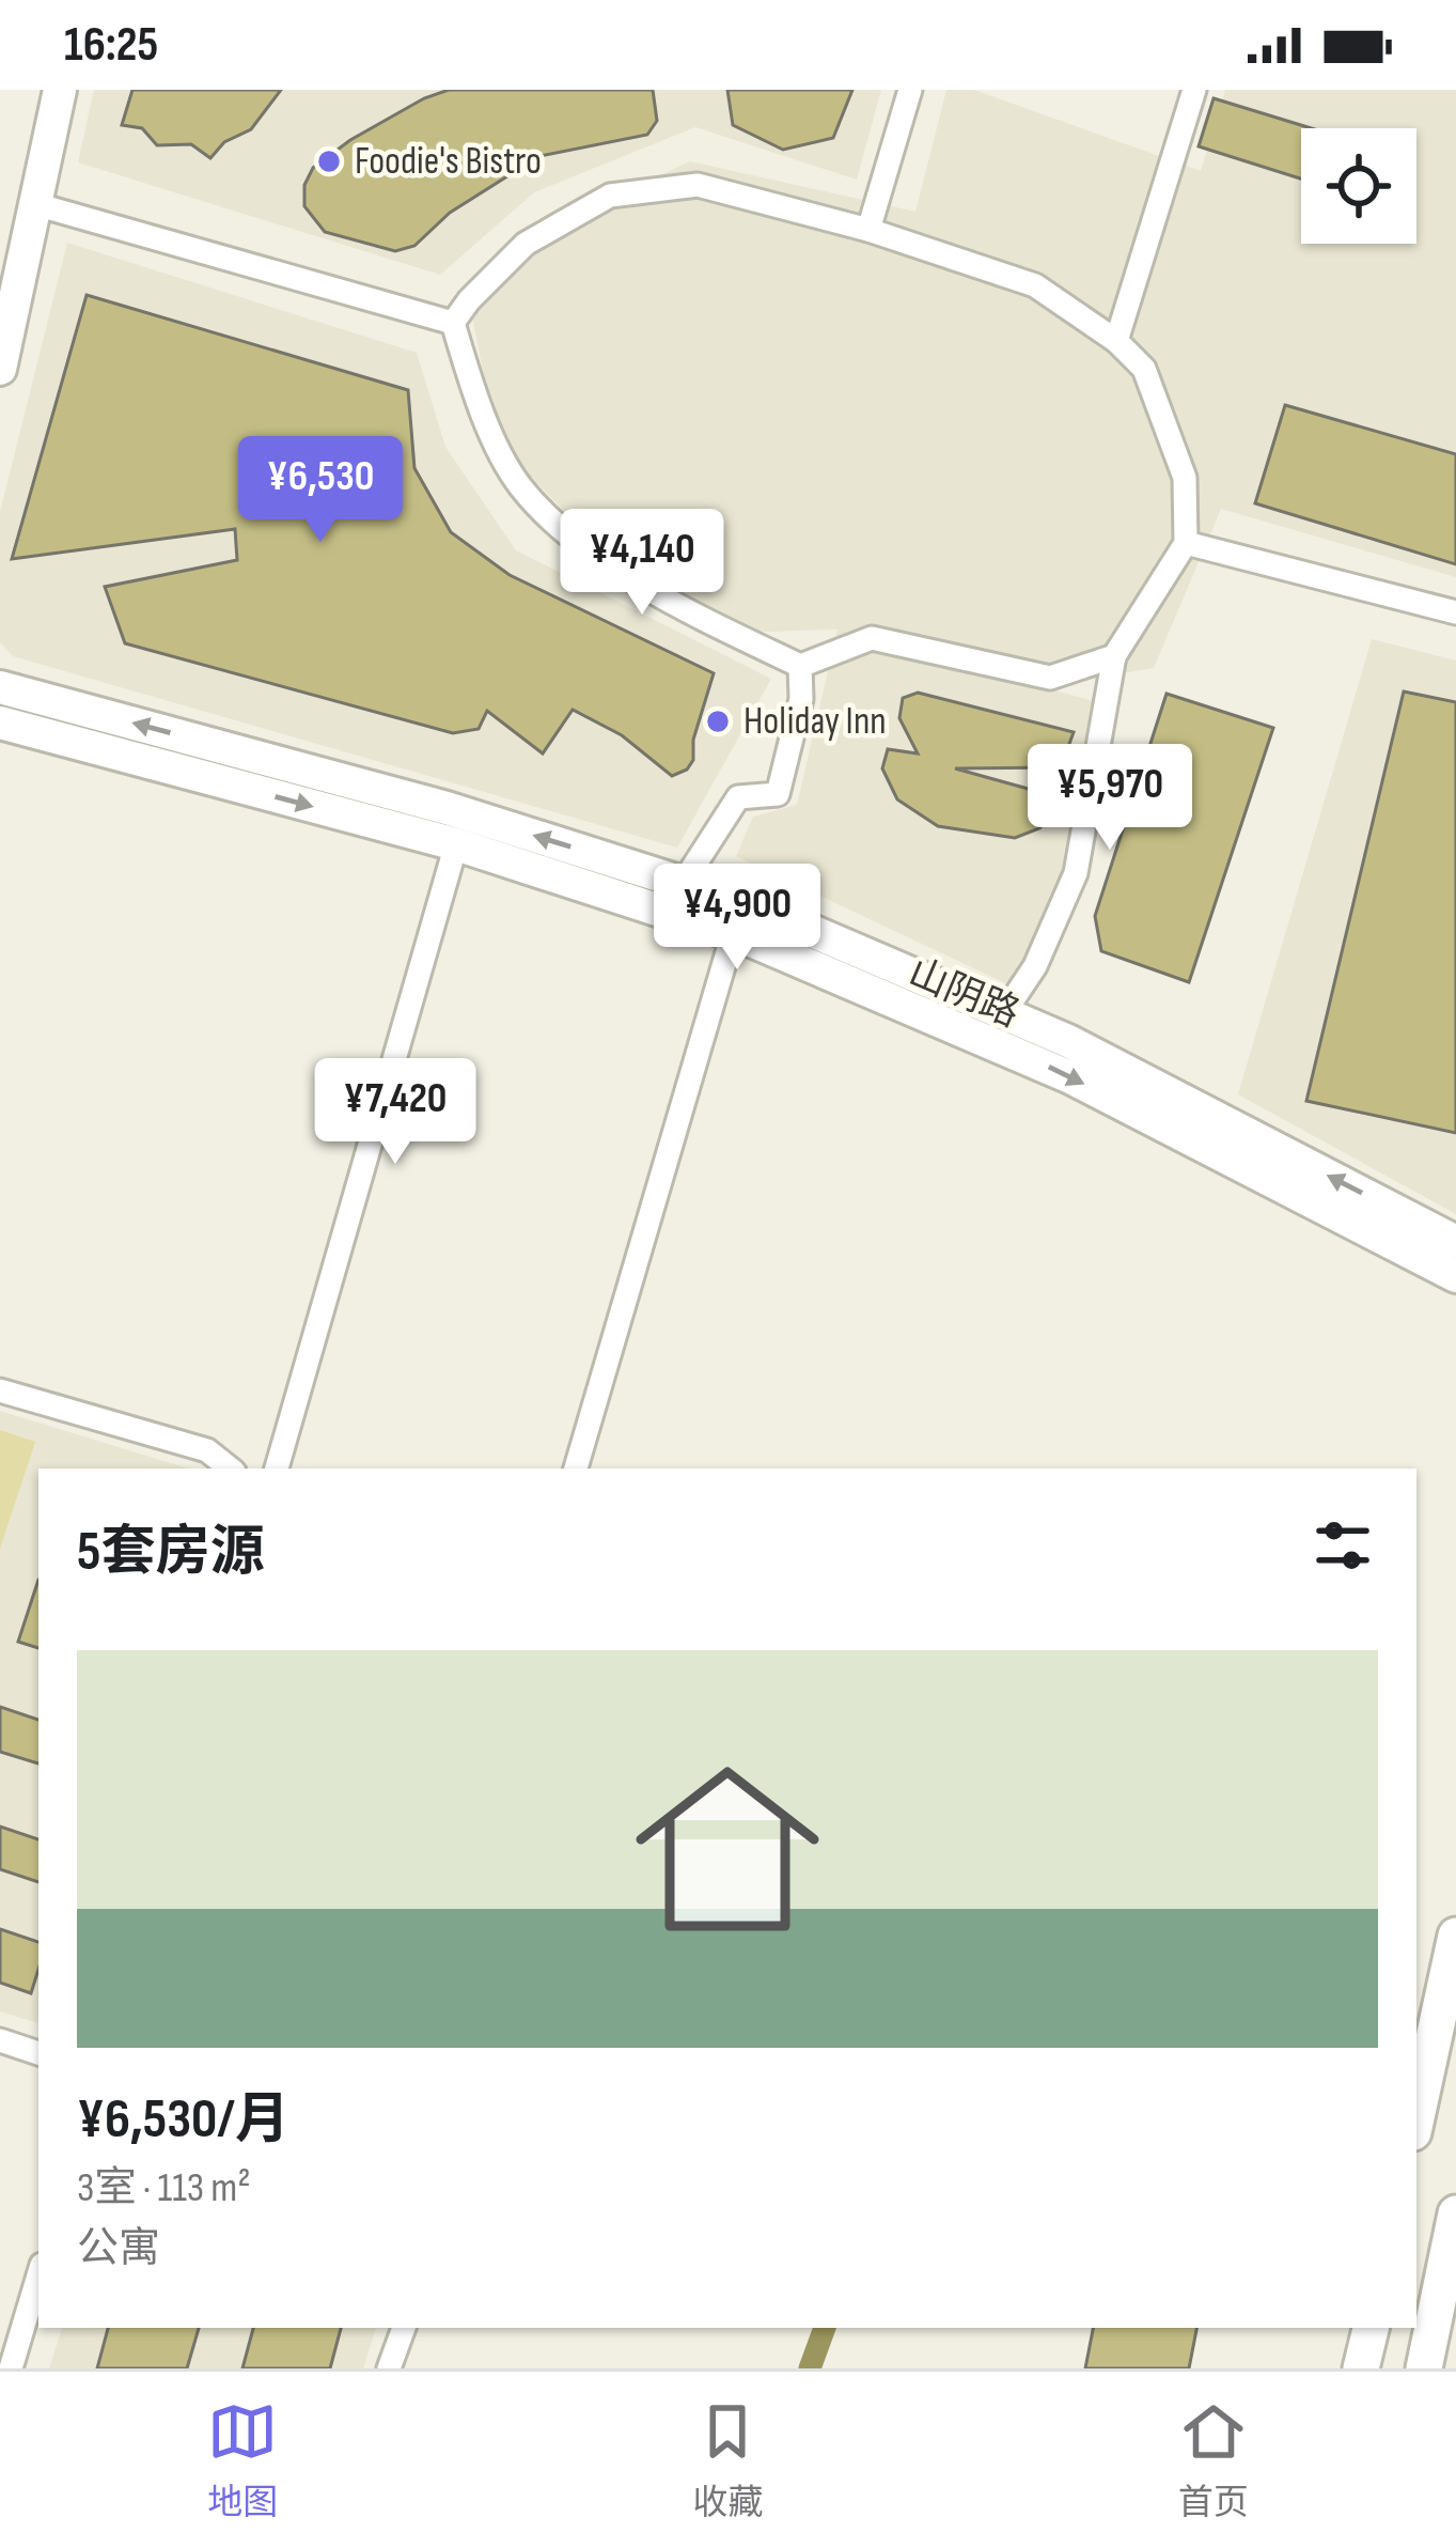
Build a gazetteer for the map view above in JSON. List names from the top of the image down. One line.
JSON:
{"streets":{"main road":["山阴路"]},"places":["Foodie's Bistro","Holiday Inn"],"page":{"status":"16:25","price":["¥6,530","¥4,140","¥5,970","¥4,900","¥7,420"],"heading":"5套房源","list":[{"name":"¥6,530/月","note":"3室 · 113 m² · 公寓"}],"tabs":["地图","收藏","首页"]}}
